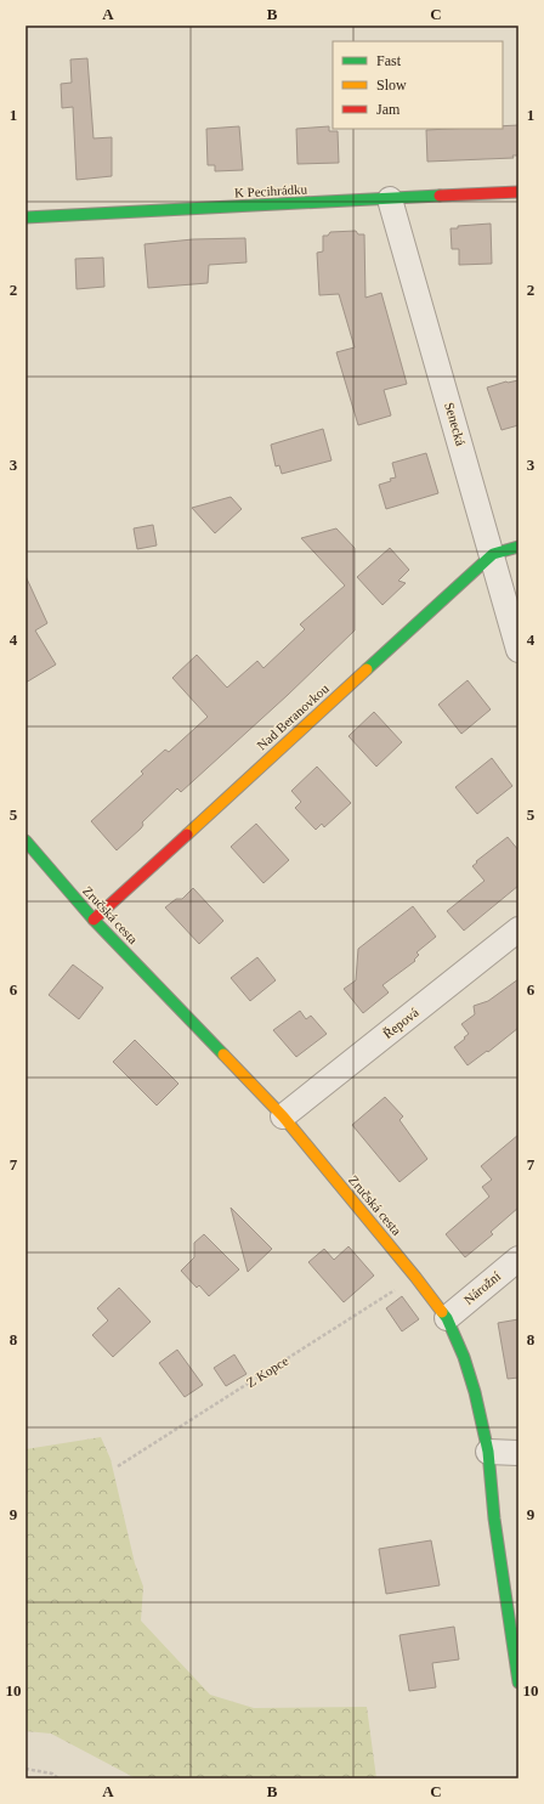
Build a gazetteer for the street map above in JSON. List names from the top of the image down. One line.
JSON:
{"streets":{"street":["K Pecihrádku","Senecká","Nad Beranovkou","Zručská cesta","Řepová","Nárožní"],"path":["Z Kopce"]},"crossings":[["K Pecihrádku","Senecká"],["Senecká","Nad Beranovkou"],["Nad Beranovkou","Zručská cesta"],["Zručská cesta","Řepová"],["Zručská cesta","Nárožní"],["Zručská cesta","Z Kopce"]],"legend":["Fast","Slow","Jam"],"grid":{"columns":["A","B","C"],"rows":["1","2","3","4","5","6","7","8","9","10"]}}
